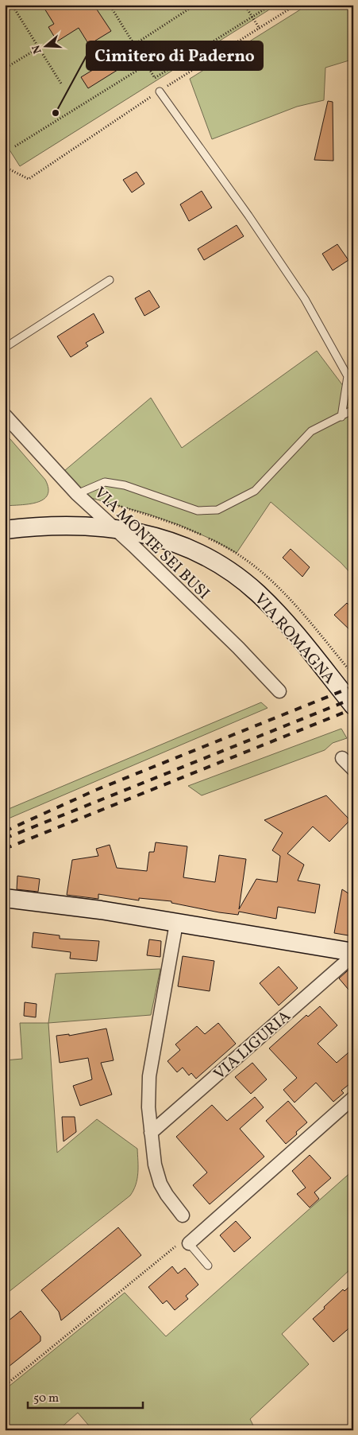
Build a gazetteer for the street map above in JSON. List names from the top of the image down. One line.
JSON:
{"streets":{"main road":["VIA ROMAGNA"],"street":["VIA MONTE SEI BUSI","VIA LIGURIA"]},"crossings":[["VIA MONTE SEI BUSI","VIA ROMAGNA"]],"places":["Cimitero di Paderno"],"scale_bar":"50 m","north":"left"}
